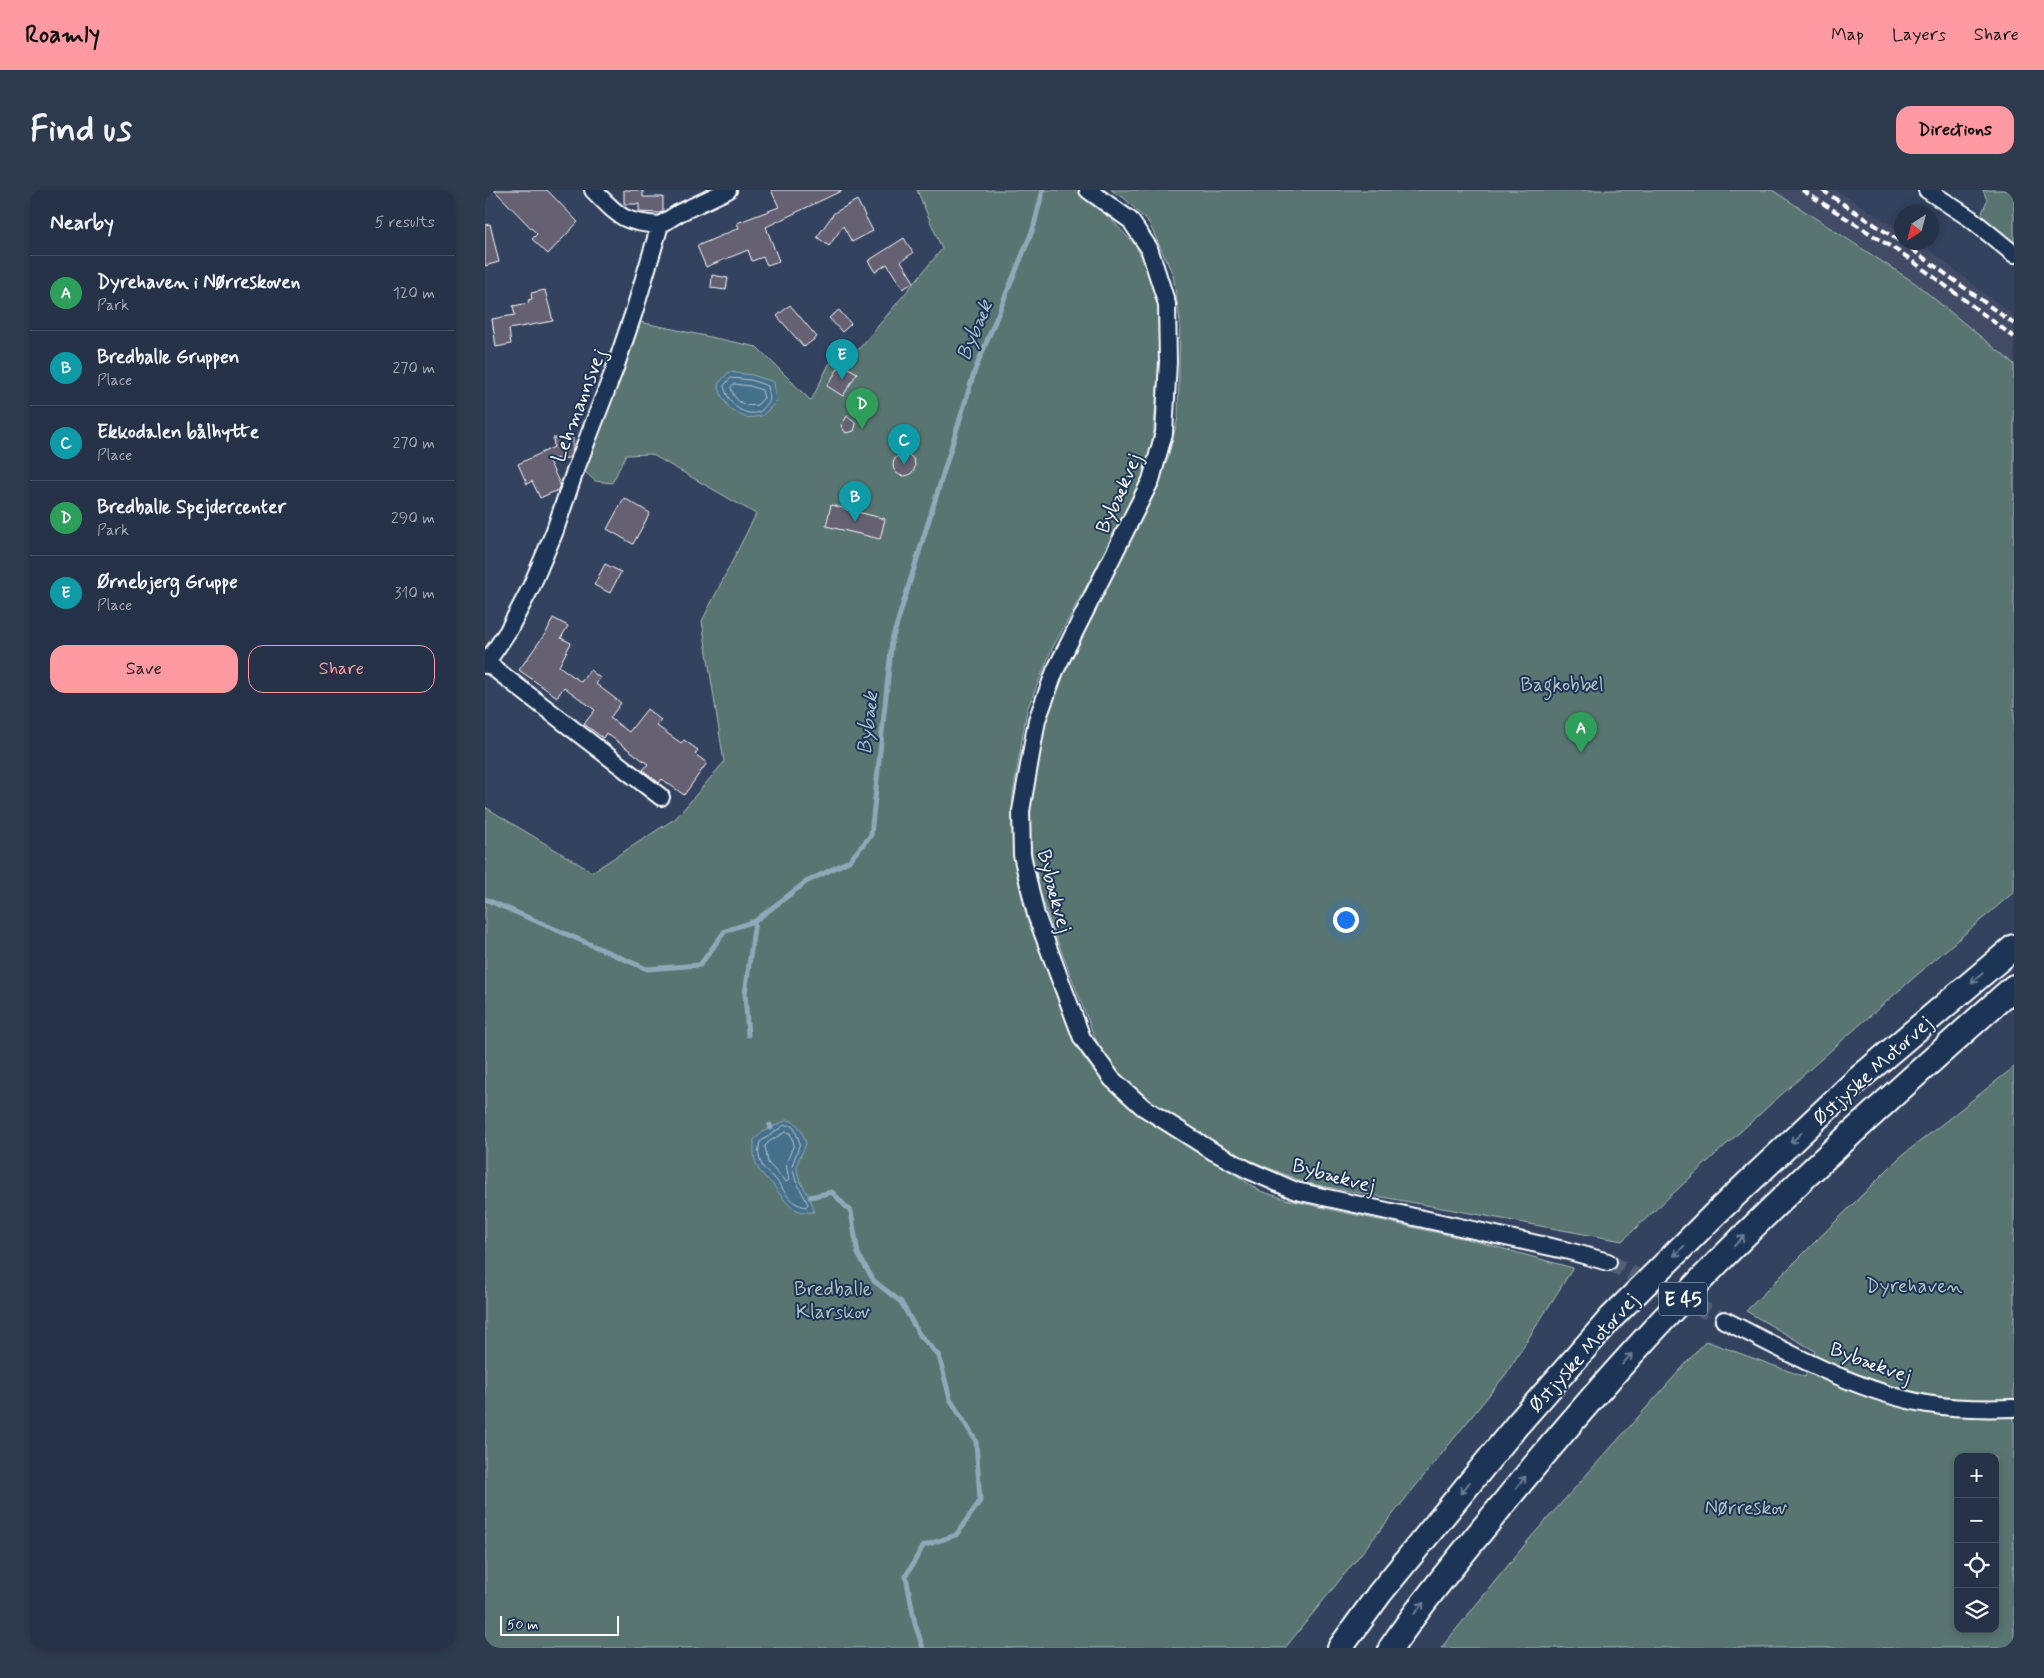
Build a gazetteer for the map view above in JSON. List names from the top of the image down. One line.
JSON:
{"streets":{"highway":["Østjyske Motorvej","E 45"],"street":["Lehmannsvej","Bybækvej"]},"water":["Bybæk"],"parks":["Bagkobbel","Dyrehaven","Bredballe Klarskov","Nørreskov"],"scale_bar":"50 m","north":"bottom left","page":{"header":"Roamly","nav":["Map","Layers","Share"],"buttons":["Directions",["Save","Share"]],"title":"Find us","heading":["Nearby","5 results"],"list":[{"mark":"A","name":"Dyrehaven i Nørreskoven","note":"Park","value":"120 m"},{"mark":"B","name":"Bredballe Gruppen","note":"Place","value":"270 m"},{"mark":"C","name":"Ekkodalen bålhytte","note":"Place","value":"270 m"},{"mark":"D","name":"Bredballe Spejdercenter","note":"Park","value":"290 m"},{"mark":"E","name":"Ørnebjerg Gruppe","note":"Place","value":"310 m"}],"pins":["E","D","C","B","A"],"map_buttons":["+","−"],"scale":"50 m"}}
